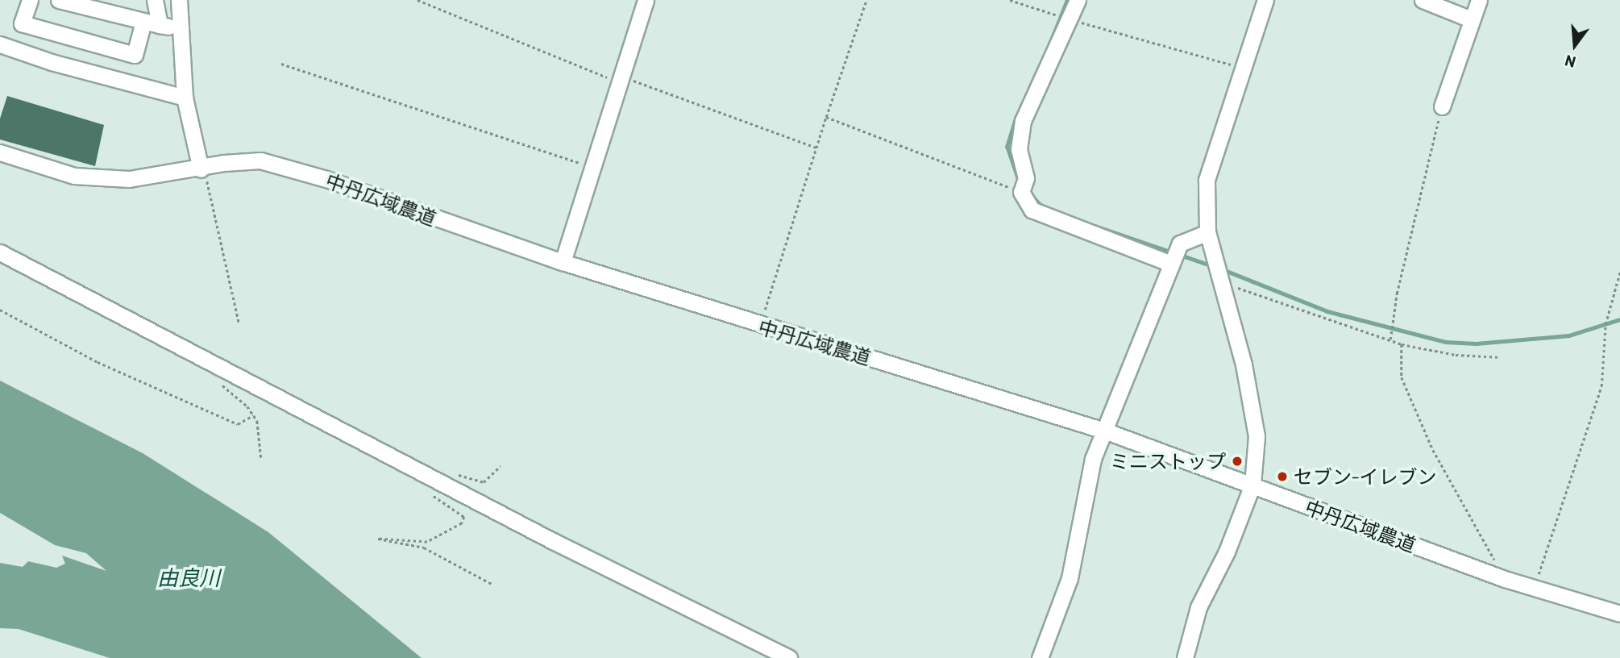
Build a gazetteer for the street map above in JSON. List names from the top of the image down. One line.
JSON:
{"streets":{"street":["中丹広域農道"]},"water":["由良川"],"places":["ミニストップ","セブン-イレブン"],"north":"bottom"}
